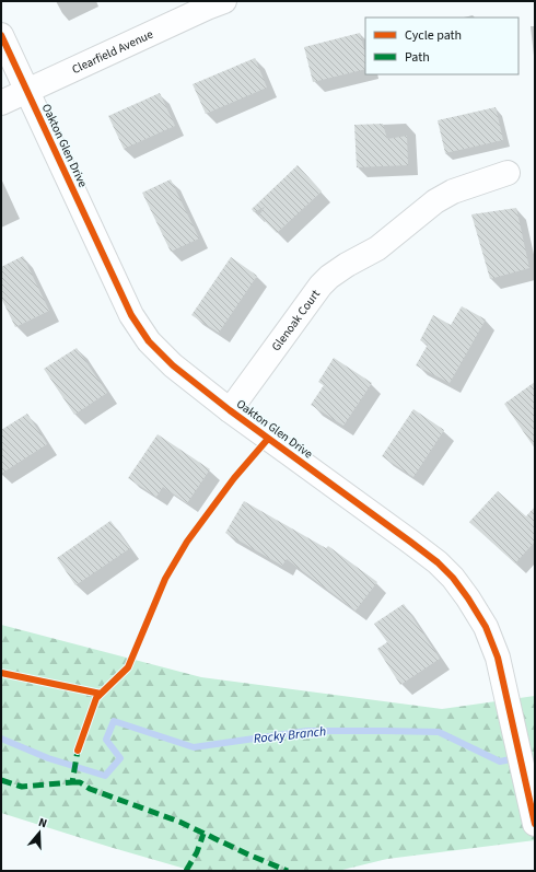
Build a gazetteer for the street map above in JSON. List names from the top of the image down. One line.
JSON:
{"streets":{"street":["Clearfield Avenue","Oakton Glen Drive","Glenoak Court"]},"crossings":[["Clearfield Avenue","Oakton Glen Drive"],["Oakton Glen Drive","Glenoak Court"]],"water":["Rocky Branch"],"legend":["Cycle path","Path"],"north":"top"}
